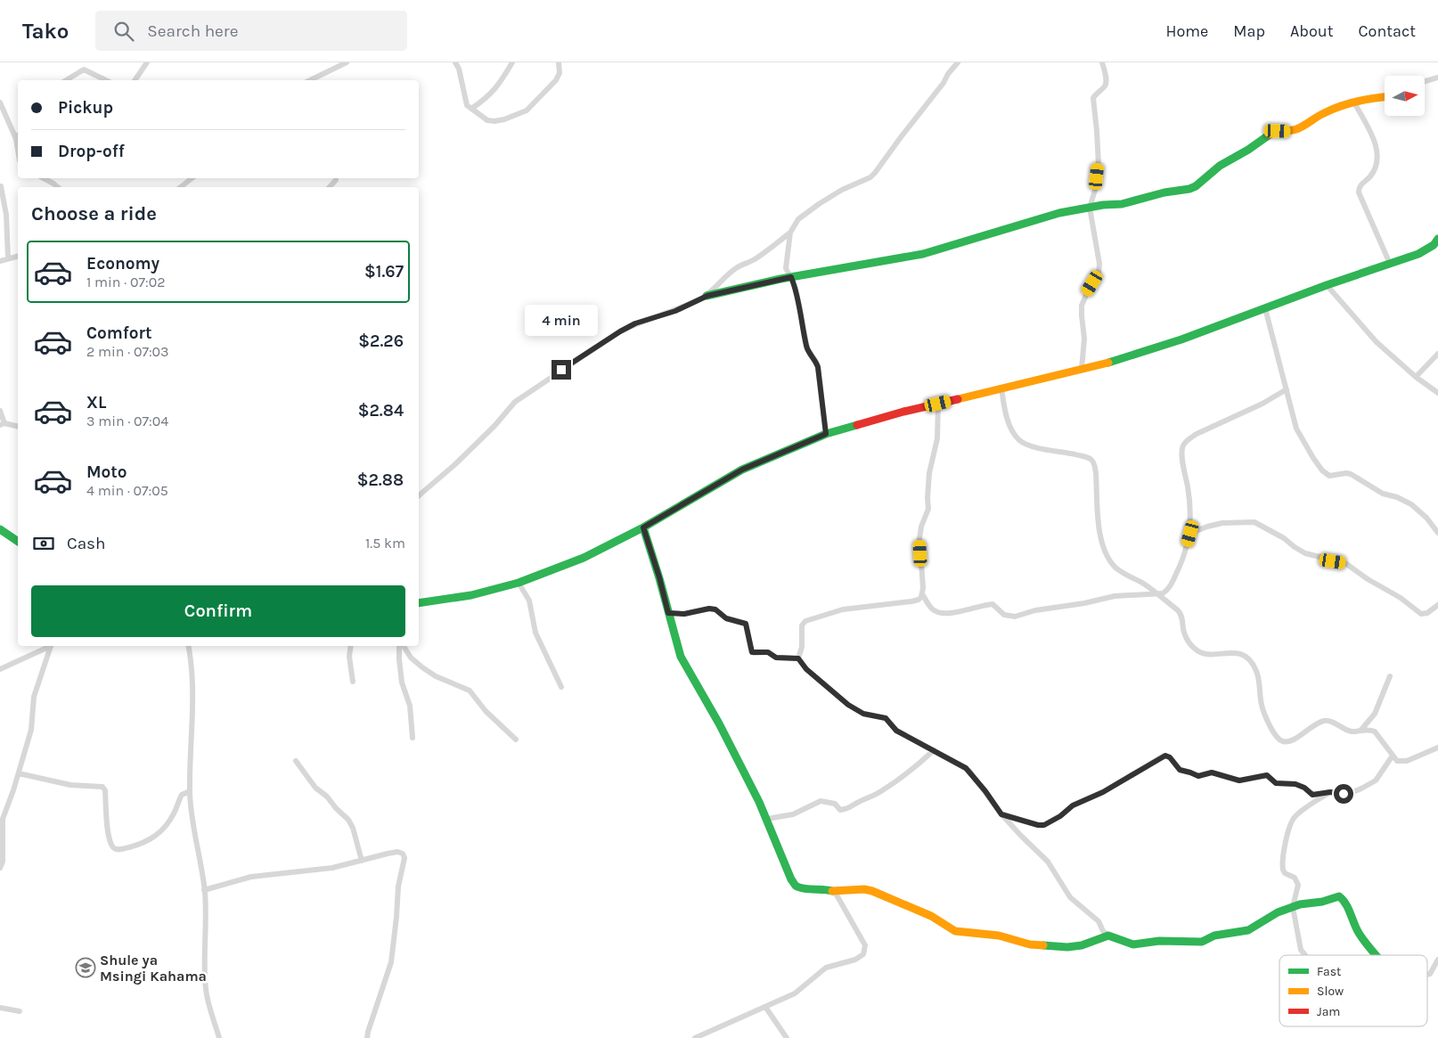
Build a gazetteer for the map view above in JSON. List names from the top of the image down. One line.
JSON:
{"places":{"school or university":["Shule ya Msingi Kahama"]},"legend":["Fast","Slow","Jam"],"north":"right","page":{"header":"Tako","search":"Search here","nav":["Home","Map","About","Contact"],"banner":["Pickup","Drop-off"],"heading":"Choose a ride","list":[{"name":"Economy","note":"1 min · 07:02","value":"$1.67"},{"name":"Comfort","note":"2 min · 07:03","value":"$2.26"},{"name":"XL","note":"3 min · 07:04","value":"$2.84"},{"name":"Moto","note":"4 min · 07:05","value":"$2.88"}],"bubble":"4 min","pay":["Cash","1.5 km"],"buttons":"Confirm"}}
